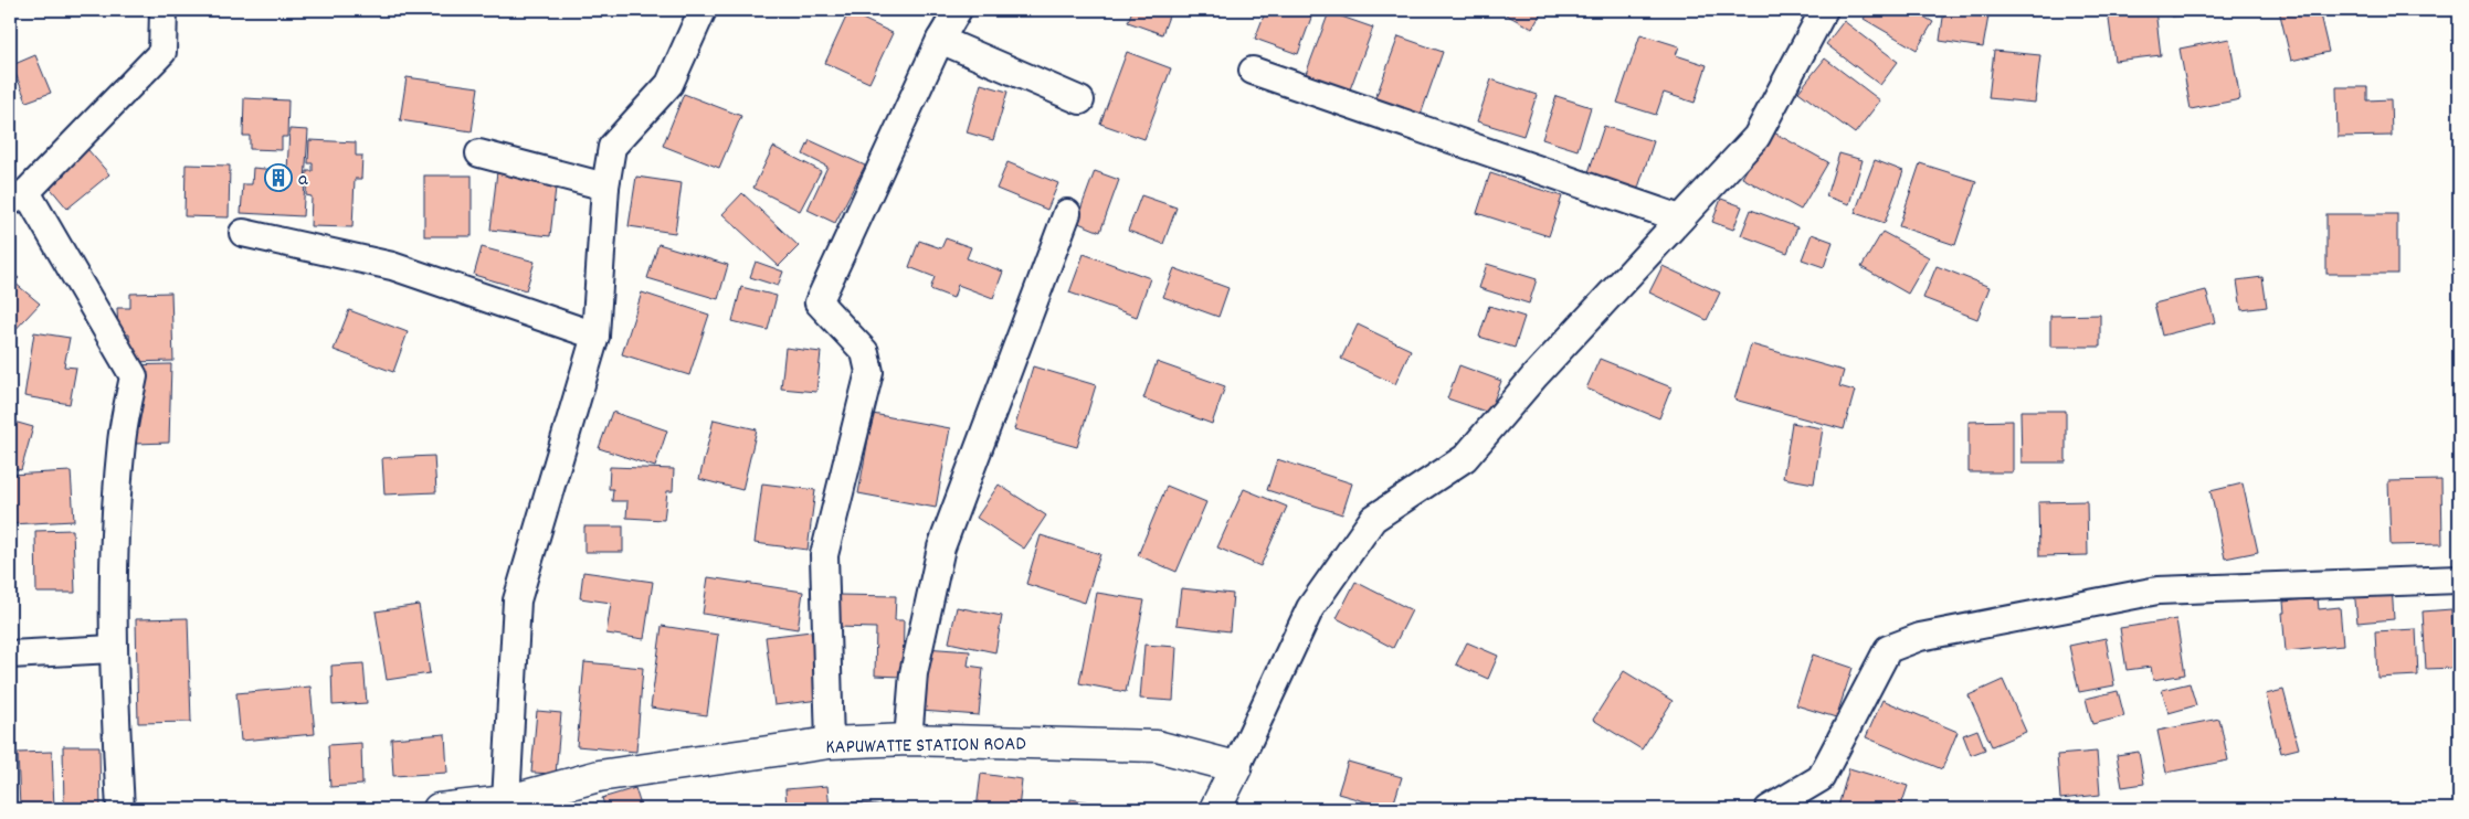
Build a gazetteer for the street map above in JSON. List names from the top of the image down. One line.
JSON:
{"streets":{"street":["KAPUWATTE STATION ROAD"]},"places":{"building":["a"]}}
